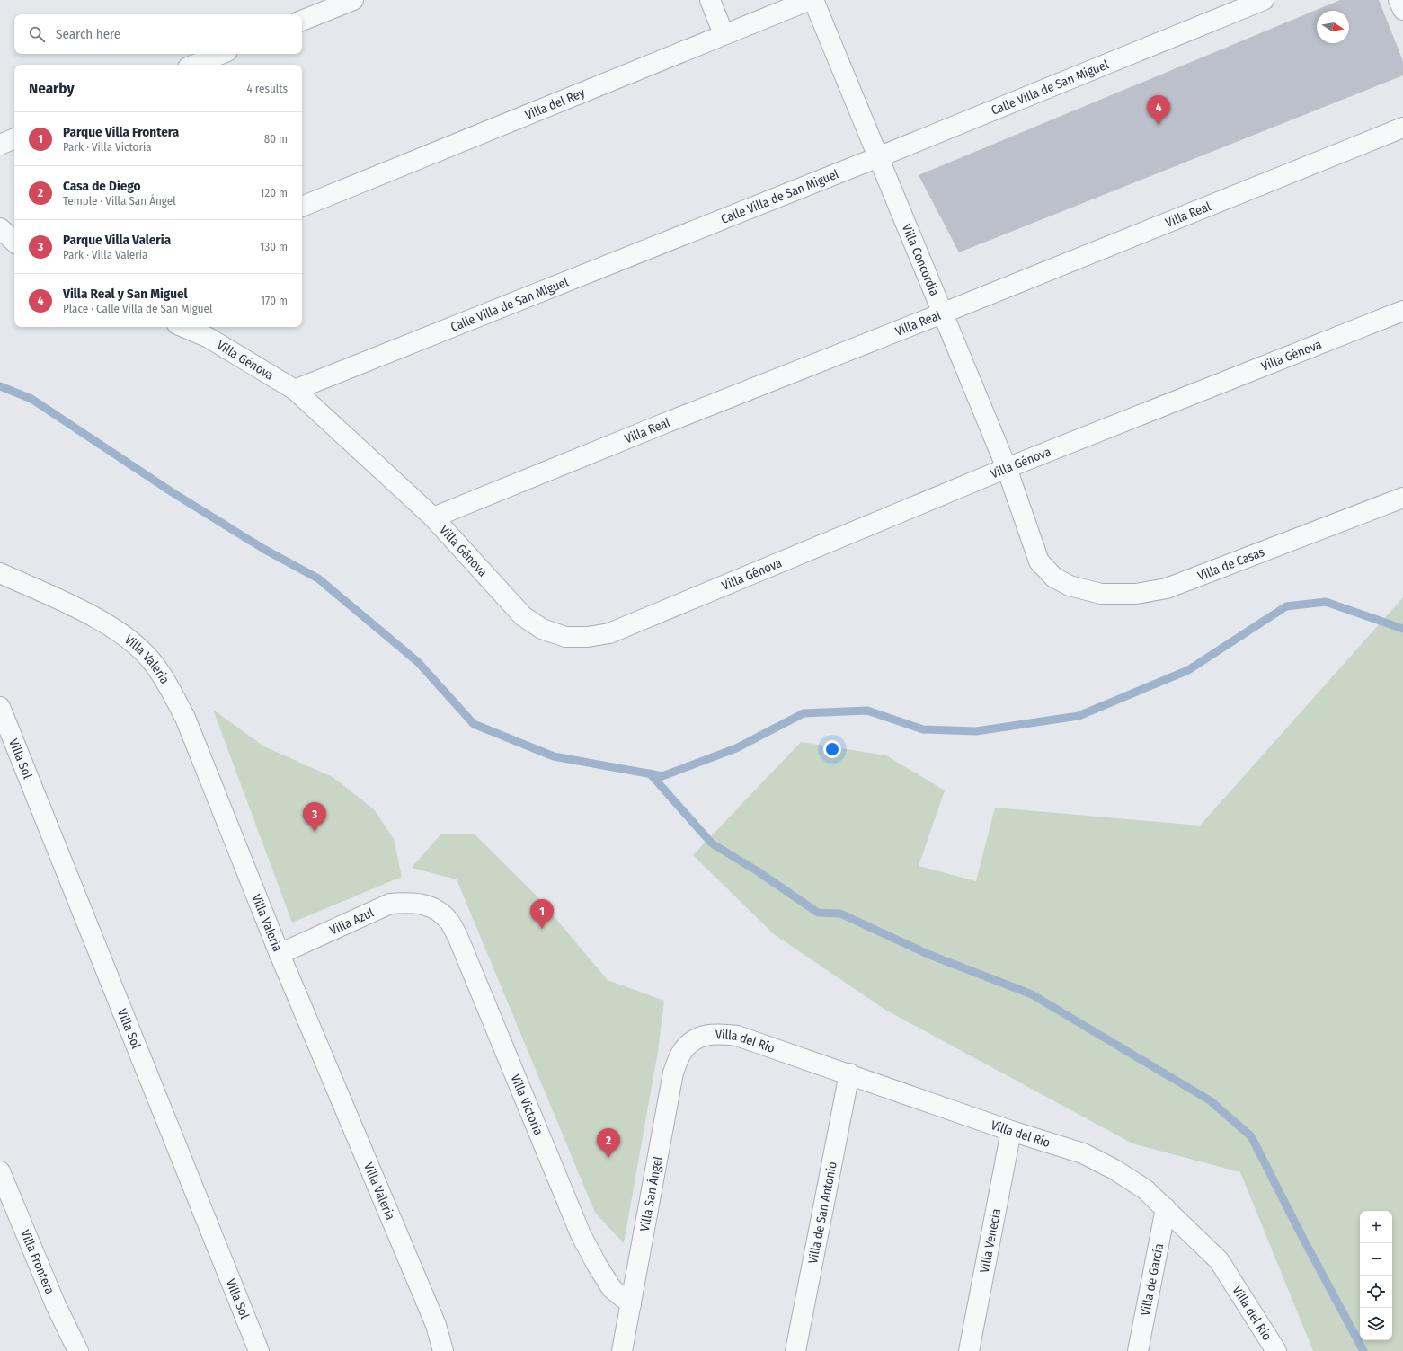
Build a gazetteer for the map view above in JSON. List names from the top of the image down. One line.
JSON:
{"streets":{"street":["Calle Villa de San Miguel","Villa del Rey","Villa Real","Villa Concordia","Villa Génova","Villa de Casas","Villa Valeria","Villa Sol","Villa Azul","Villa del Río","Villa Victoria","Villa San Ángel","Villa de San Antonio","Villa Venecia","Villa Frontera","Villa de García"]},"crossings":[["Calle Villa de San Miguel","Villa Concordia"],["Calle Villa de San Miguel","Villa Génova"],["Villa Real","Villa Concordia"],["Villa Real","Villa Génova"],["Villa Concordia","Villa Génova"],["Villa Concordia","Villa de Casas"],["Villa Valeria","Villa Azul"],["Villa Azul","Villa Victoria"],["Villa del Río","Villa San Ángel"],["Villa del Río","Villa de San Antonio"],["Villa del Río","Villa Venecia"],["Villa del Río","Villa de García"],["Villa Victoria","Villa San Ángel"]],"north":"right","page":{"search":"Search here","heading":["Nearby","4 results"],"pins":["4","3","1","2"],"list":[{"mark":"1","name":"Parque Villa Frontera","note":"Park · Villa Victoria","value":"80 m"},{"mark":"2","name":"Casa de Diego","note":"Temple · Villa San Ángel","value":"120 m"},{"mark":"3","name":"Parque Villa Valeria","note":"Park · Villa Valeria","value":"130 m"},{"mark":"4","name":"Villa Real y San Miguel","note":"Place · Calle Villa de San Miguel","value":"170 m"}],"map_buttons":["+","−"]}}
